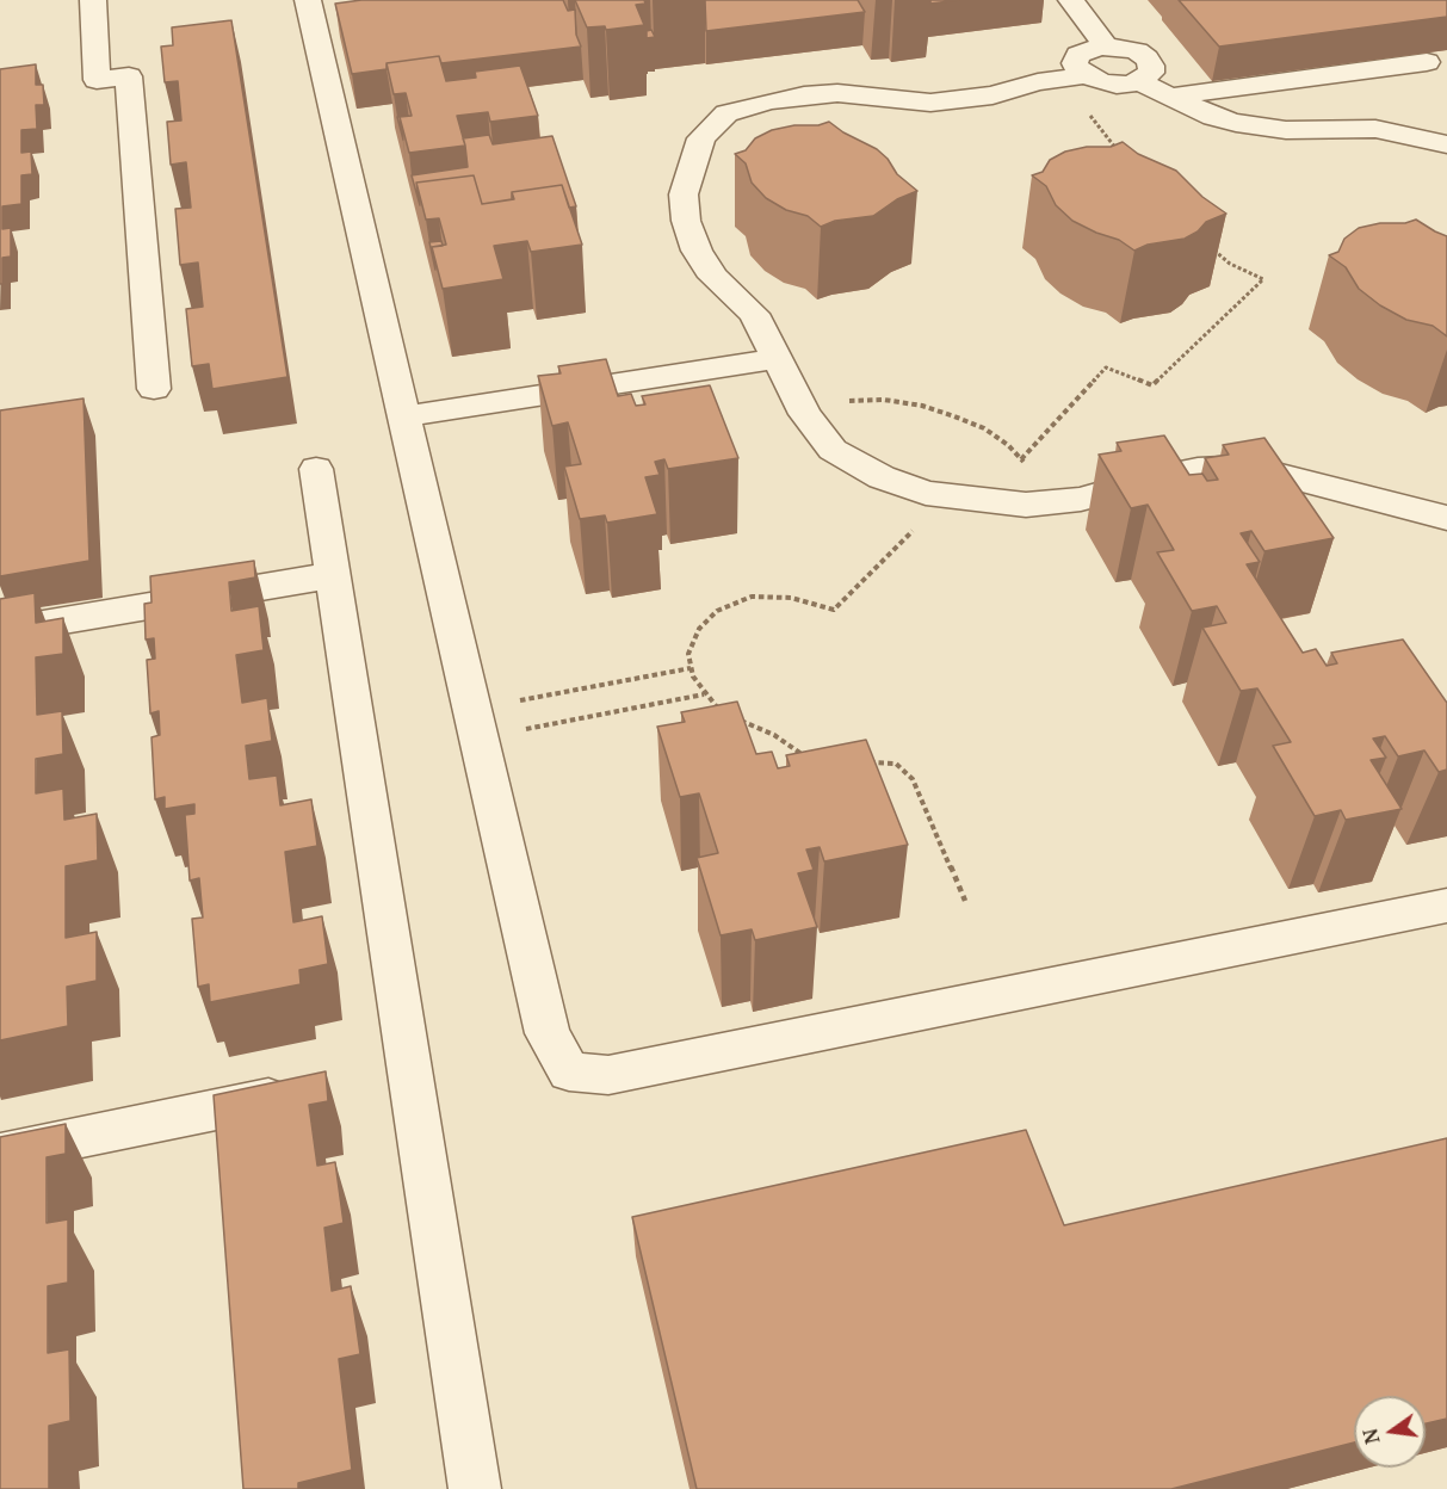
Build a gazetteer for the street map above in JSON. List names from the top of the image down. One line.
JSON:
{"north":"left"}
